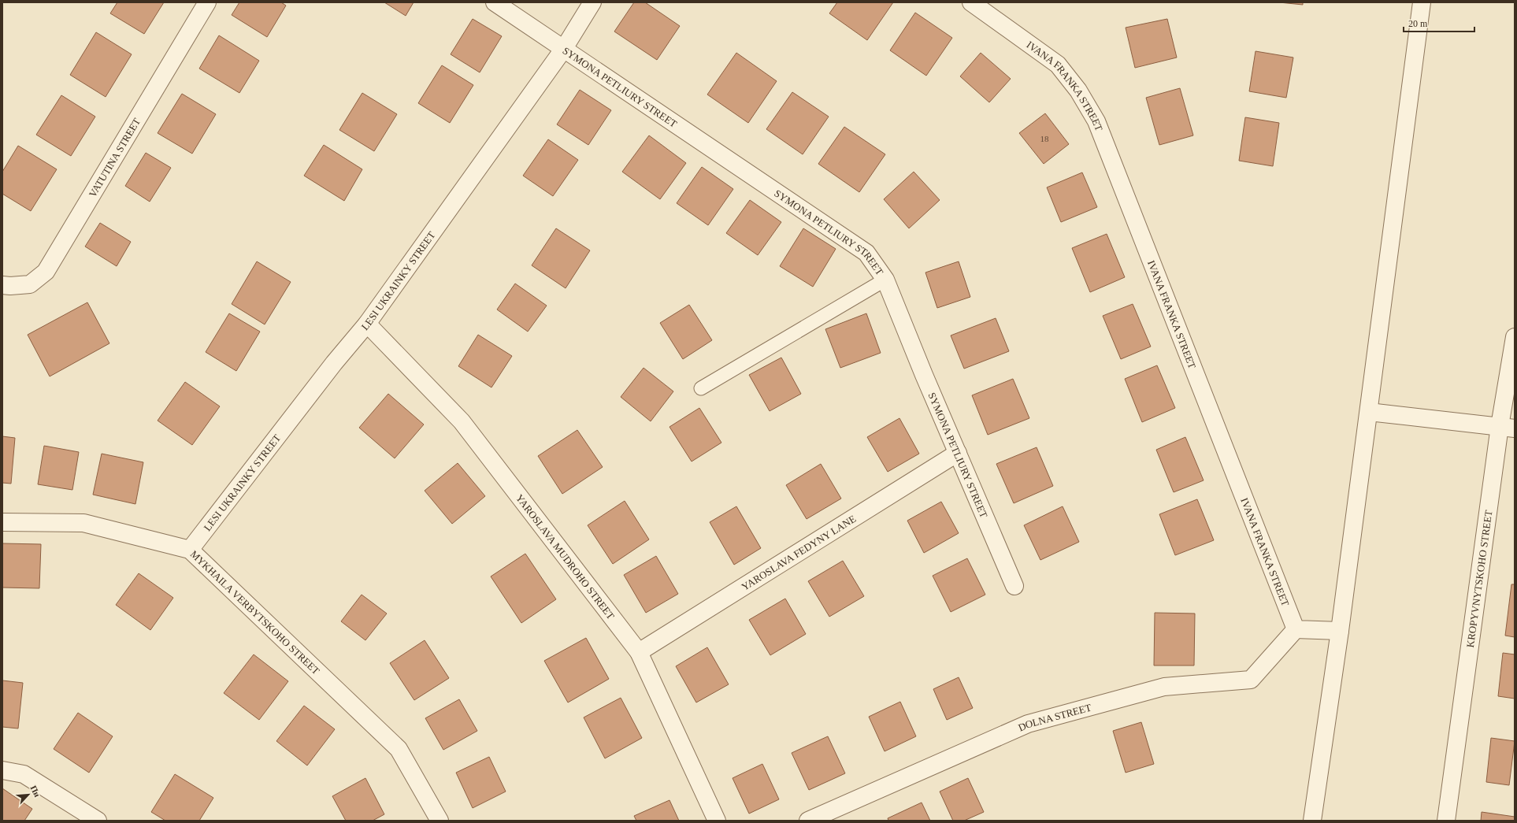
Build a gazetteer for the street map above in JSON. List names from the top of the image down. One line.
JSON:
{"streets":{"street":["SYMONA PETLIURY STREET","IVANA FRANKA STREET","VATUTINA STREET","LESI UKRAINKY STREET","YAROSLAVA FEDYNY LANE","YAROSLAVA MUDROHO STREET","KROPYVNYTSKOHO STREET","MYKHAILA VERBYTSKOHO STREET","DOLNA STREET"]},"crossings":[["SYMONA PETLIURY STREET","LESI UKRAINKY STREET"],["SYMONA PETLIURY STREET","YAROSLAVA FEDYNY LANE"],["IVANA FRANKA STREET","DOLNA STREET"],["LESI UKRAINKY STREET","YAROSLAVA MUDROHO STREET"],["LESI UKRAINKY STREET","MYKHAILA VERBYTSKOHO STREET"],["YAROSLAVA FEDYNY LANE","YAROSLAVA MUDROHO STREET"]],"house_numbers":["18"],"scale_bar":"20 m","north":"top right"}
